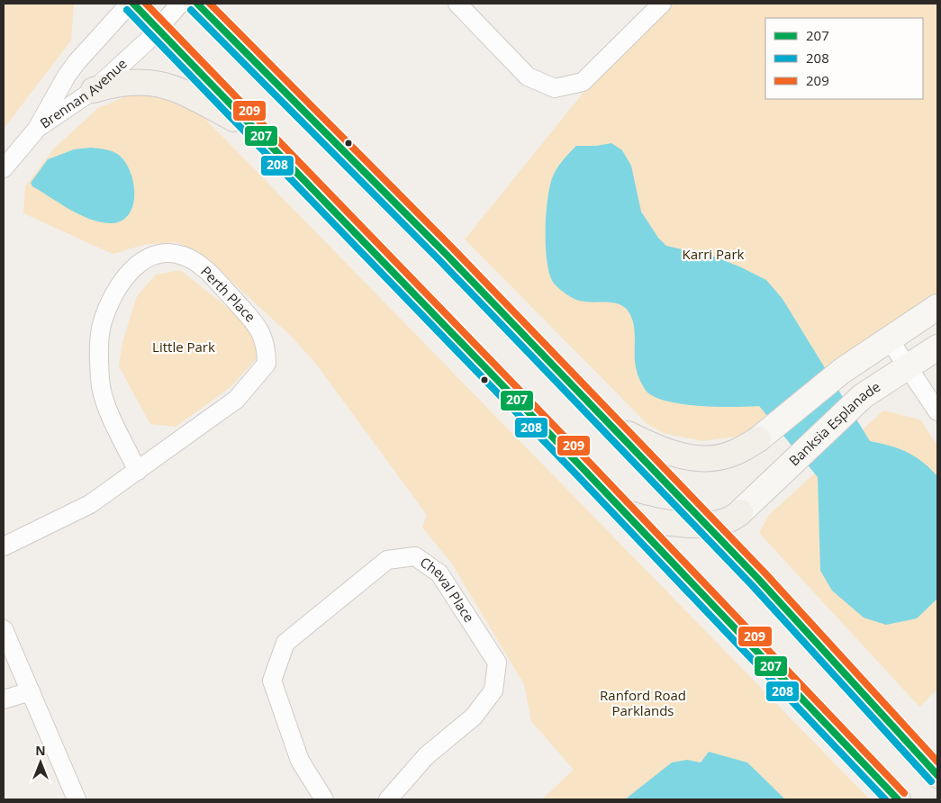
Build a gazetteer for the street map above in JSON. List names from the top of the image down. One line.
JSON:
{"streets":{"street":["Brennan Avenue","Perth Place","Banksia Esplanade","Cheval Place"]},"parks":["Karri Park","Little Park","Ranford Road Parklands"],"lines":["transit line 207","transit line 209","transit line 208"],"legend":["207","208","209"],"north":"top"}
